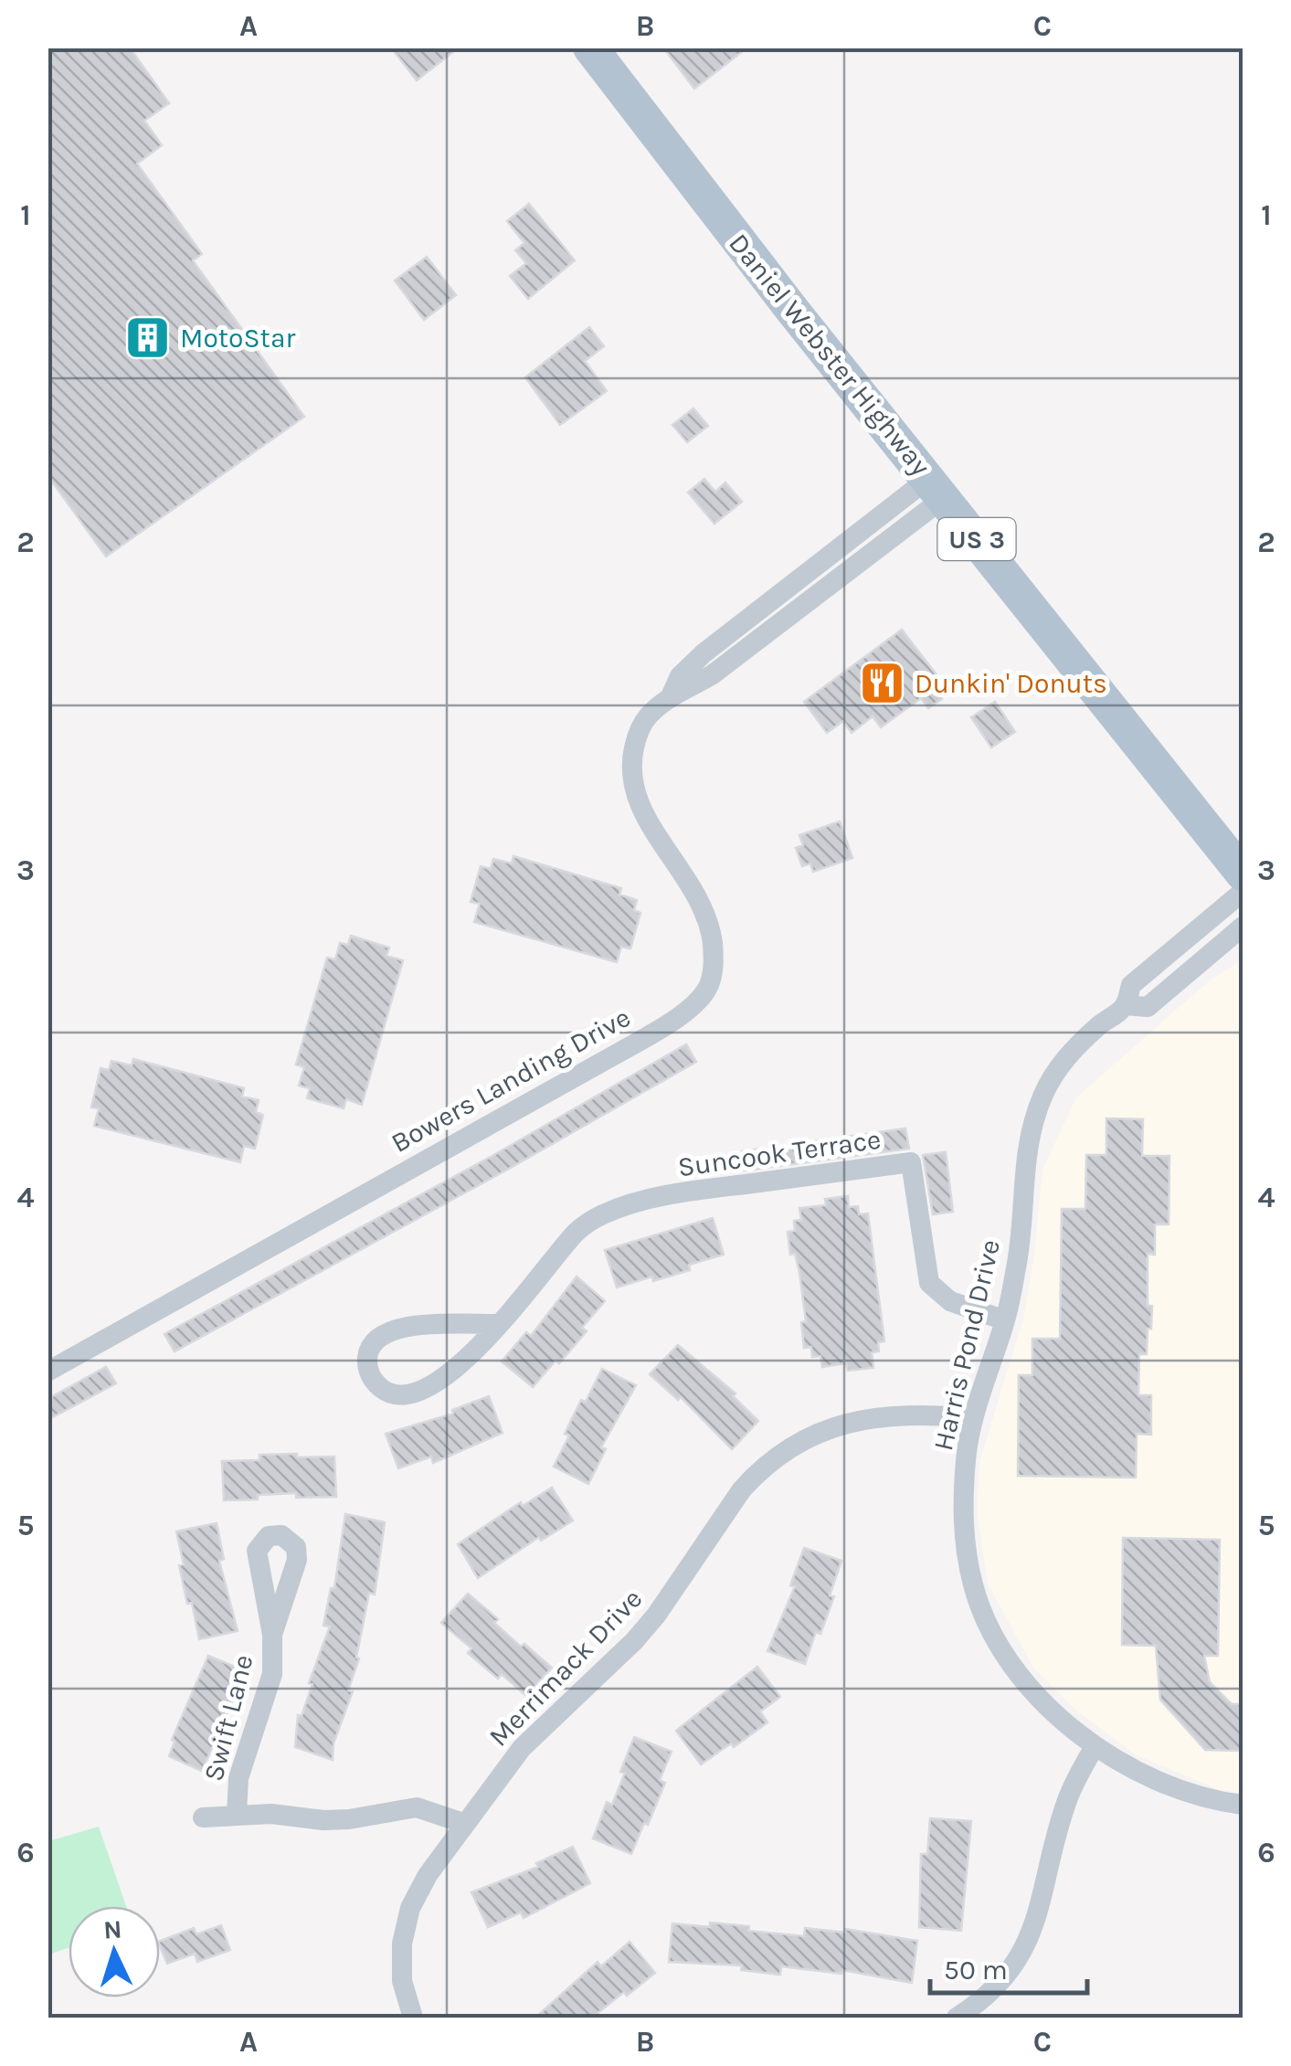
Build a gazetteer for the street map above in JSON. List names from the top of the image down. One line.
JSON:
{"streets":{"main road":["Daniel Webster Highway","US 3"],"street":["Bowers Landing Drive","Suncook Terrace","Harris Pond Drive","Merrimack Drive","Swift Lane"]},"crossings":[["Daniel Webster Highway","Bowers Landing Drive"],["Suncook Terrace","Harris Pond Drive"],["Harris Pond Drive","Merrimack Drive"]],"places":{"building":["MotoStar"],"restaurant":["Dunkin' Donuts"]},"scale_bar":"50 m","north":"top","grid":{"columns":["A","B","C"],"rows":["1","2","3","4","5","6"]}}
